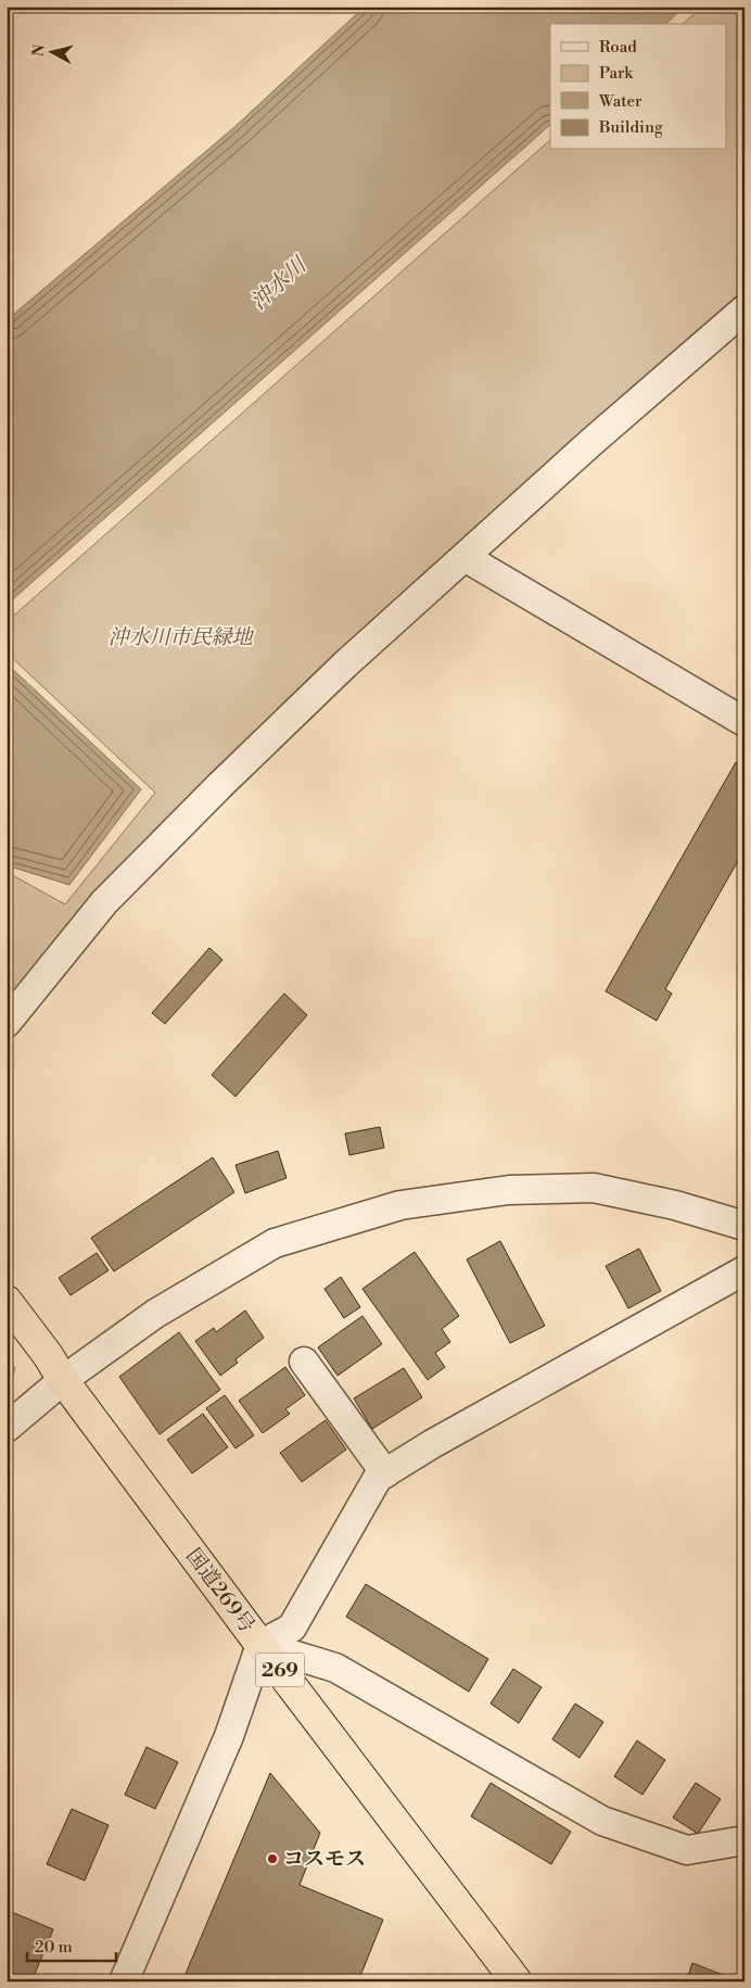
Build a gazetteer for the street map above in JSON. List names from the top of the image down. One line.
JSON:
{"streets":{"highway":["国道269号","269"]},"water":["沖水川"],"parks":["沖水川市民緑地"],"places":["コスモス"],"legend":["Road","Park","Water","Building"],"scale_bar":"20 m","north":"left"}
